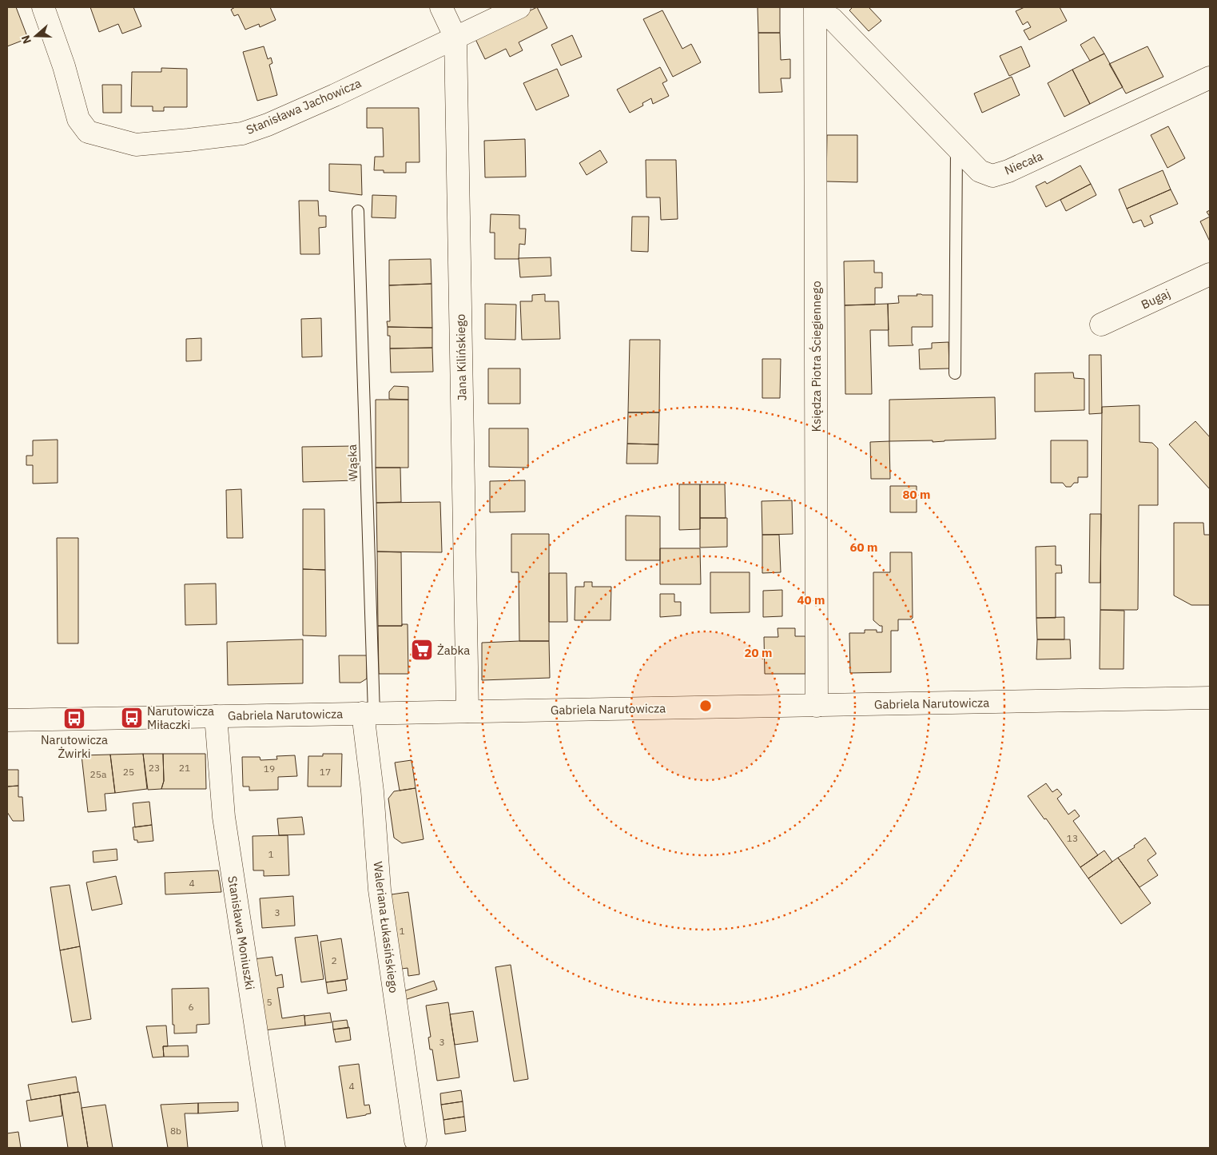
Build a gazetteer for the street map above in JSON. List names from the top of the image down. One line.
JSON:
{"streets":{"street":["Stanisława Jachowicza","Niecała","Bugaj","Księdza Piotra Ściegiennego","Jana Kilińskiego","Gabriela Narutowicza","Waleriana Łukasińskiego","Stanisława Moniuszki"],"lane":["Wąska"]},"crossings":[["Stanisława Jachowicza","Jana Kilińskiego"],["Niecała","Księdza Piotra Ściegiennego"],["Księdza Piotra Ściegiennego","Gabriela Narutowicza"],["Jana Kilińskiego","Gabriela Narutowicza"],["Wąska","Gabriela Narutowicza"],["Wąska","Waleriana Łukasińskiego"],["Gabriela Narutowicza","Waleriana Łukasińskiego"],["Gabriela Narutowicza","Stanisława Moniuszki"]],"places":{"supermarket":["Żabka"],"bus stop":["Narutowicza Miłaczki","Narutowicza Żwirki"]},"house_numbers":["23","21","19","25","17","25a","13","1","4","3","1","2","5","6","3","4","8b"],"north":"left","rings":["80 m","60 m","40 m","20 m"]}
